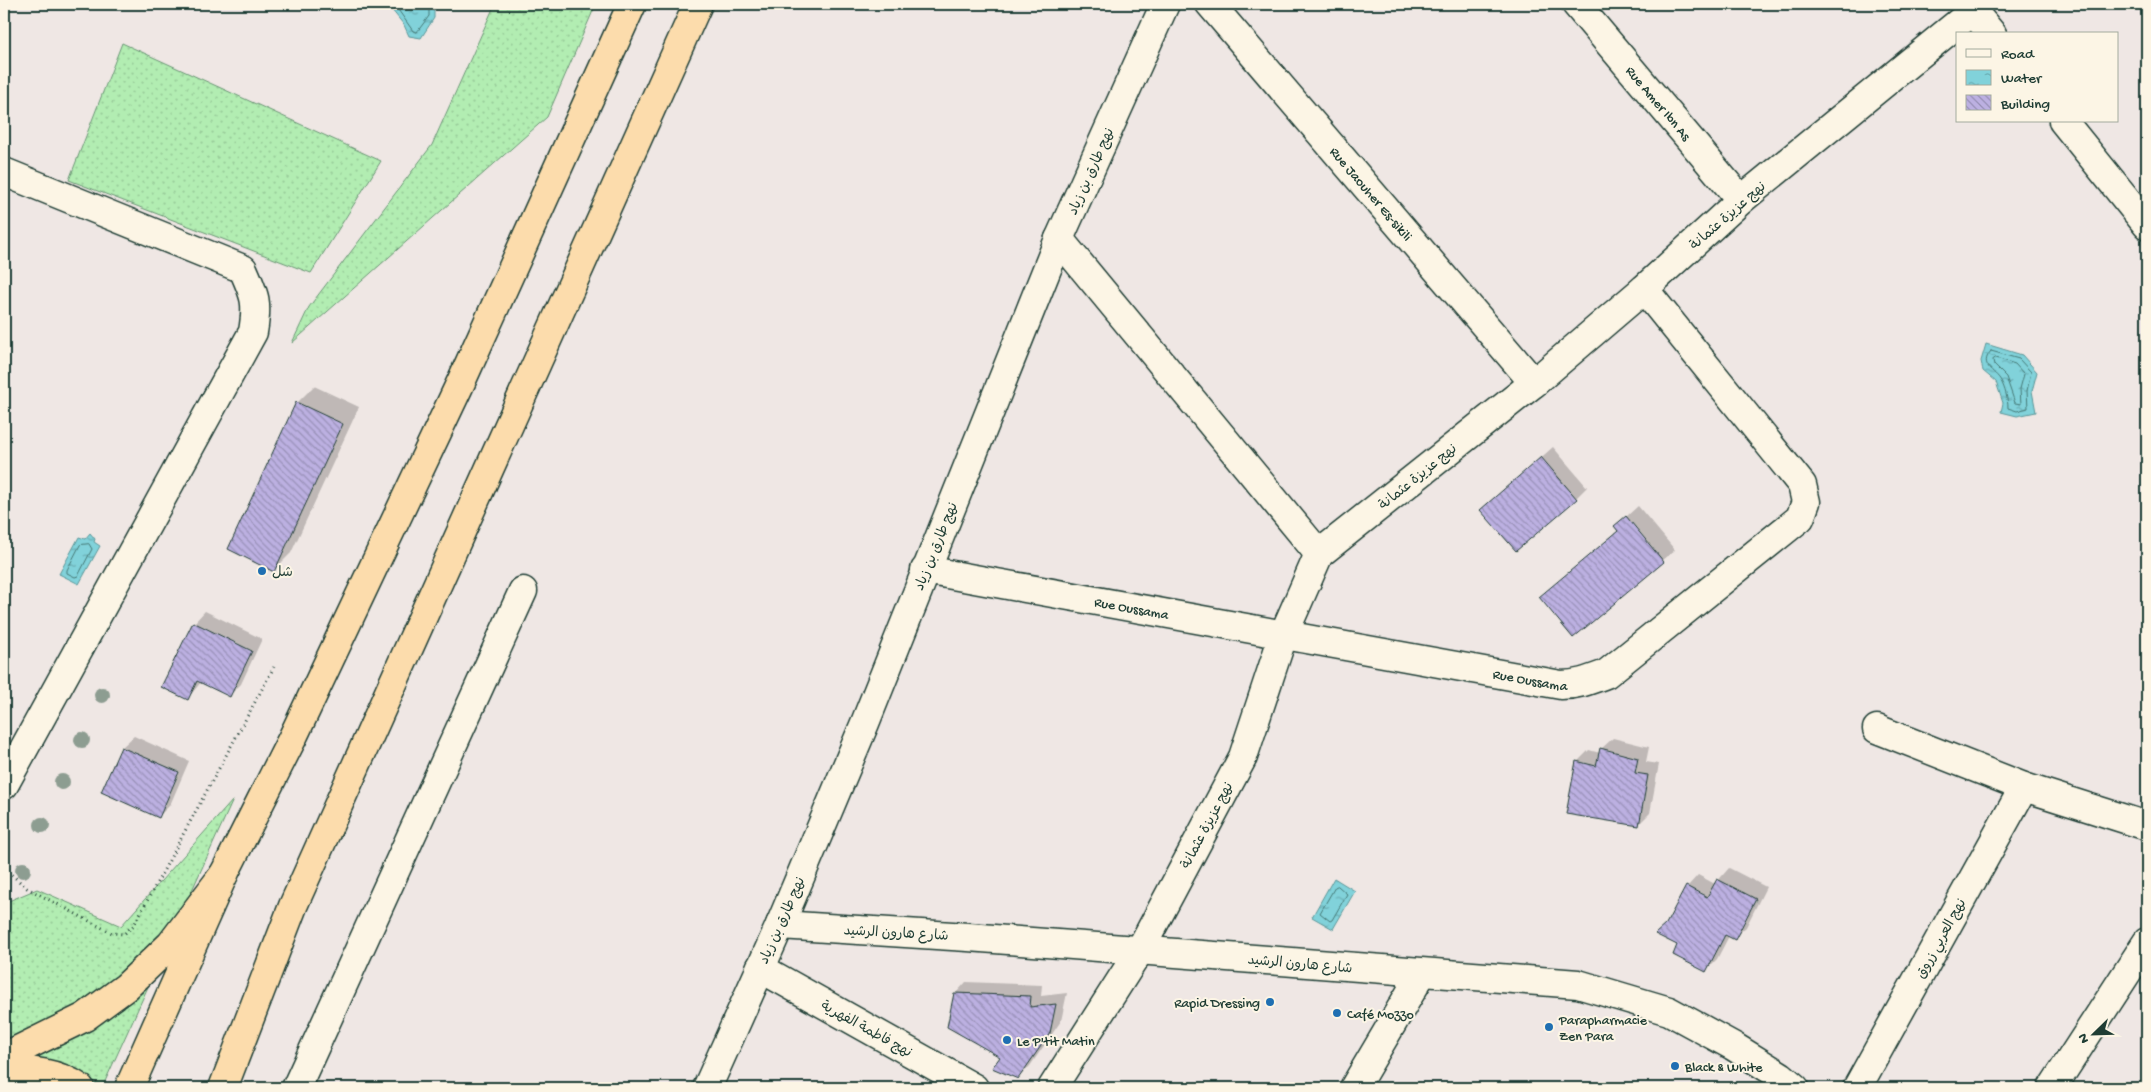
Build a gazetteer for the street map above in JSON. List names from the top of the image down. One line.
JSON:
{"streets":{"street":["Rue Amer Ibn As","نهج طارق بن زياد","Rue Jaouher Es-sikili","نهج عزيزة عثمانة","Rue Oussama","شارع هارون الرشيد","نهج العربي زروق","نهج فاطمة الفهرية"]},"crossings":[["Rue Amer Ibn As","نهج عزيزة عثمانة"],["نهج طارق بن زياد","Rue Oussama"],["نهج طارق بن زياد","شارع هارون الرشيد"],["نهج طارق بن زياد","نهج فاطمة الفهرية"],["Rue Jaouher Es-sikili","نهج عزيزة عثمانة"],["نهج عزيزة عثمانة","Rue Oussama"],["نهج عزيزة عثمانة","شارع هارون الرشيد"]],"places":["شل","Rapid Dressing","Café Mozzo","Parapharmacie Zen Para","Le P'tit Matin","Black & White"],"legend":["Road","Water","Building"],"north":"bottom left"}
